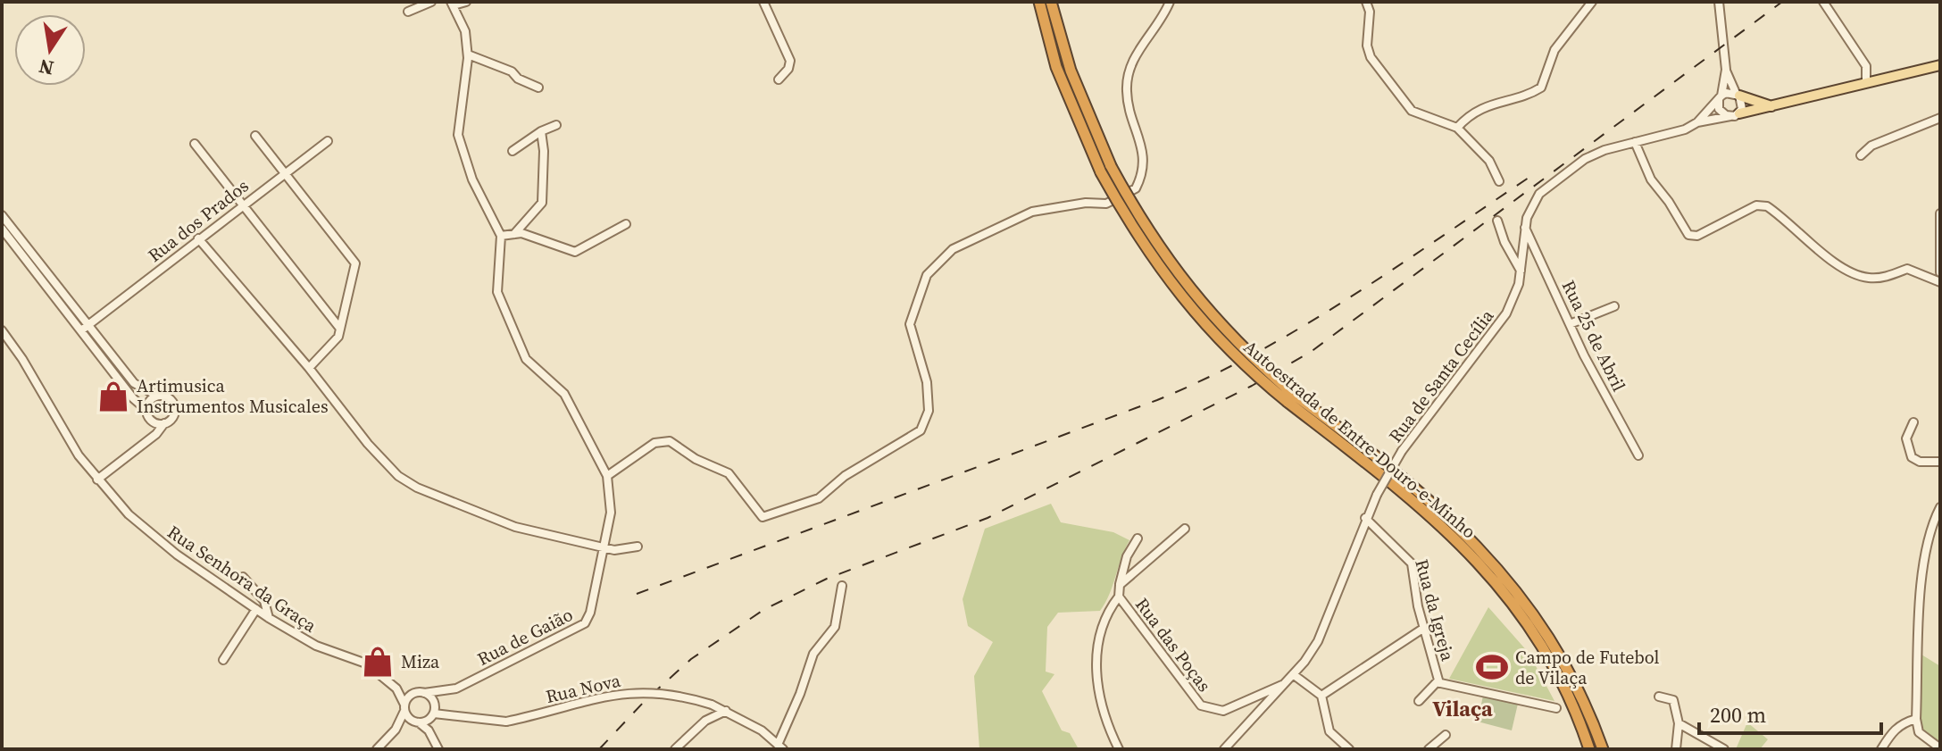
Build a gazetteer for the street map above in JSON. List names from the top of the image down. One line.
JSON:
{"streets":{"highway":["Autoestrada de Entre-Douro-e-Minho"],"street":["Rua dos Prados","Rua 25 de Abril","Rua de Santa Cecília","Rua Senhora da Graça","Rua da Igreja","Rua de Gaião","Rua das Poças","Rua Nova"]},"crossings":[["Rua 25 de Abril","Rua de Santa Cecília"],["Rua de Santa Cecília","Rua da Igreja"],["Rua de Santa Cecília","Rua das Poças"],["Rua Senhora da Graça","Rua de Gaião"],["Rua de Gaião","Rua Nova"]],"districts":["Vilaça"],"places":{"shop":["Artimusica Instrumentos Musicales","Miza"],"sports":["Campo de Futebol de Vilaça"]},"scale_bar":"200 m","north":"bottom"}
